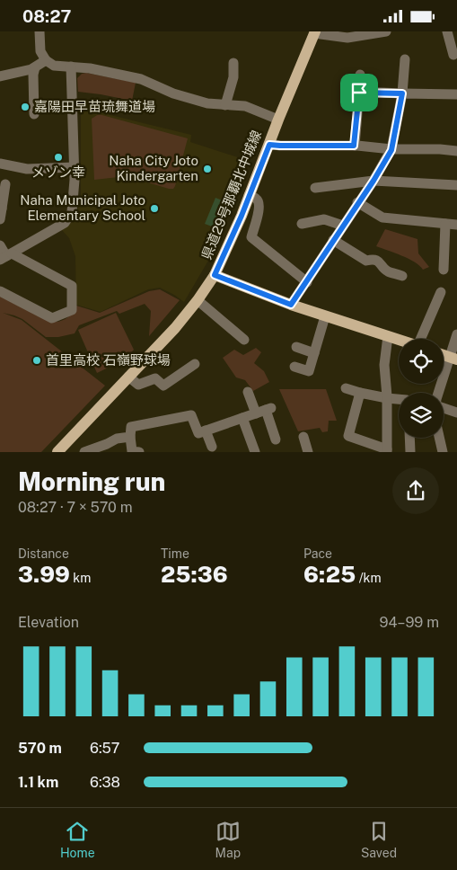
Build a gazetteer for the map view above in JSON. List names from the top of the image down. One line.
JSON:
{"streets":{"main road":["県道29号那覇北中城線"]},"places":["嘉陽田早苗琉舞道場","メゾン幸","Naha City Joto Kindergarten","Naha Municipal Joto Elementary School","首里高校 石嶺野球場"],"page":{"status":"08:27","heading":["Morning run","08:27 · 7 × 570 m"],"stats":[["Distance","3.99 km"],["Time","25:36"],["Pace","6:25 /km"]],"chart":["Elevation","94–99 m"],"list":[{"name":"570 m","note":"6:57"},{"name":"1.1 km","note":"6:38"}],"tabs":["Home","Map","Saved"]}}
